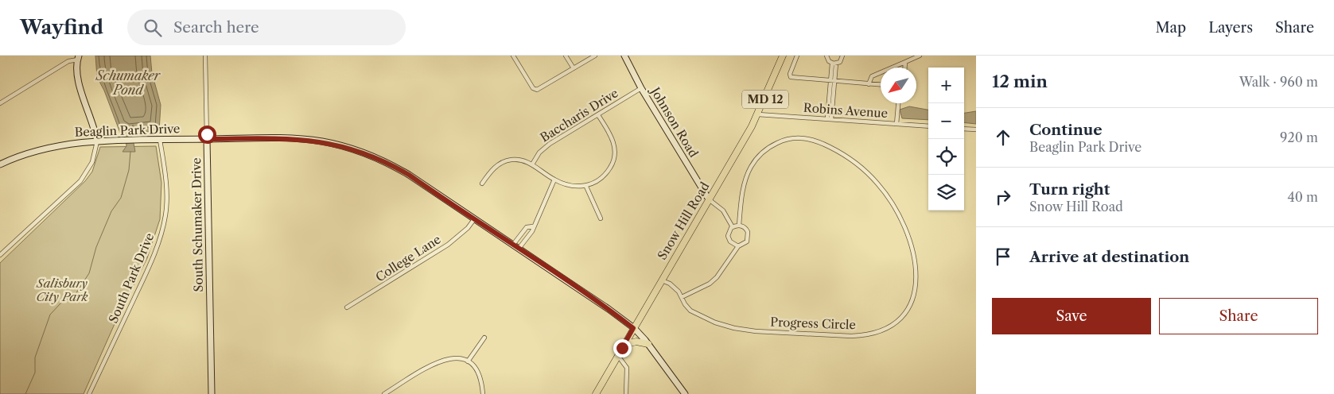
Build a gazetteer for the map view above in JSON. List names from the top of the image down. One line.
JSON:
{"streets":{"main road":["MD 12","Johnson Road","Beaglin Park Drive","Snow Hill Road","South Schumaker Drive"],"street":["Robins Avenue","Baccharis Drive","College Lane","South Park Drive","Progress Circle"]},"crossings":[["Robins Avenue","Snow Hill Road"],["Baccharis Drive","Johnson Road"],["Johnson Road","Snow Hill Road"],["Beaglin Park Drive","Snow Hill Road"],["Beaglin Park Drive","South Schumaker Drive"],["Beaglin Park Drive","College Lane"],["Beaglin Park Drive","South Park Drive"],["Snow Hill Road","Progress Circle"]],"water":["Schumaker Pond"],"parks":["Salisbury City Park"],"north":"bottom left","page":{"header":"Wayfind","search":"Search here","nav":["Map","Layers","Share"],"heading":["12 min","Walk · 960 m"],"map_buttons":["+","−"],"list":[["Continue","Beaglin Park Drive","920 m"],["Turn right","Snow Hill Road","40 m"],"Arrive at destination"],"buttons":["Save","Share"]}}
